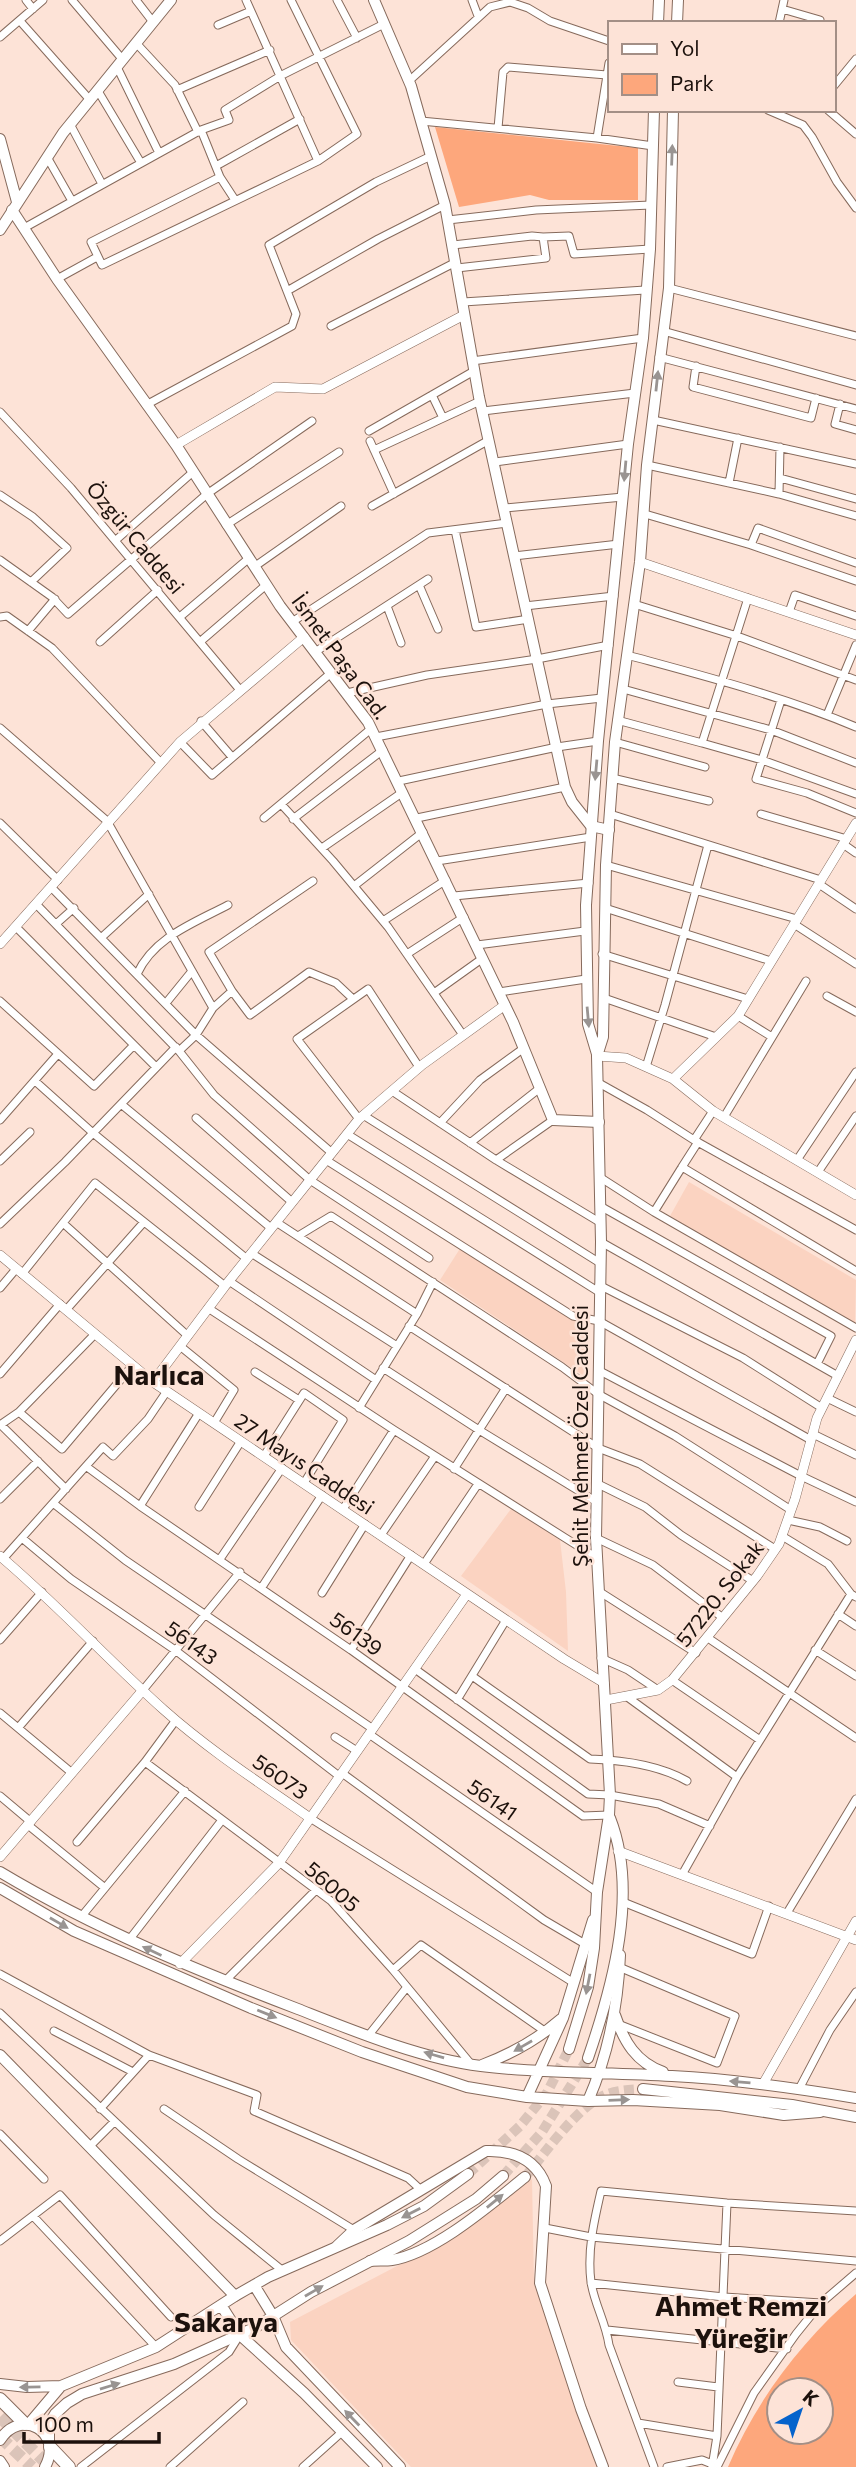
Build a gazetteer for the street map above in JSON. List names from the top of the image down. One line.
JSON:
{"streets":{"main road":["İsmet Paşa Cad.","Şehit Mehmet Özel Caddesi"],"street":["Özgür Caddesi","27 Mayıs Caddesi","57220. Sokak","56139","56143","56073","56141","56005"]},"crossings":[["Şehit Mehmet Özel Caddesi","27 Mayıs Caddesi"],["Şehit Mehmet Özel Caddesi","57220. Sokak"],["Şehit Mehmet Özel Caddesi","56139"]],"districts":["Narlıca","Ahmet Remzi Yüreğir","Sakarya"],"legend":["Yol","Park"],"scale_bar":"100 m","north":"top right"}
